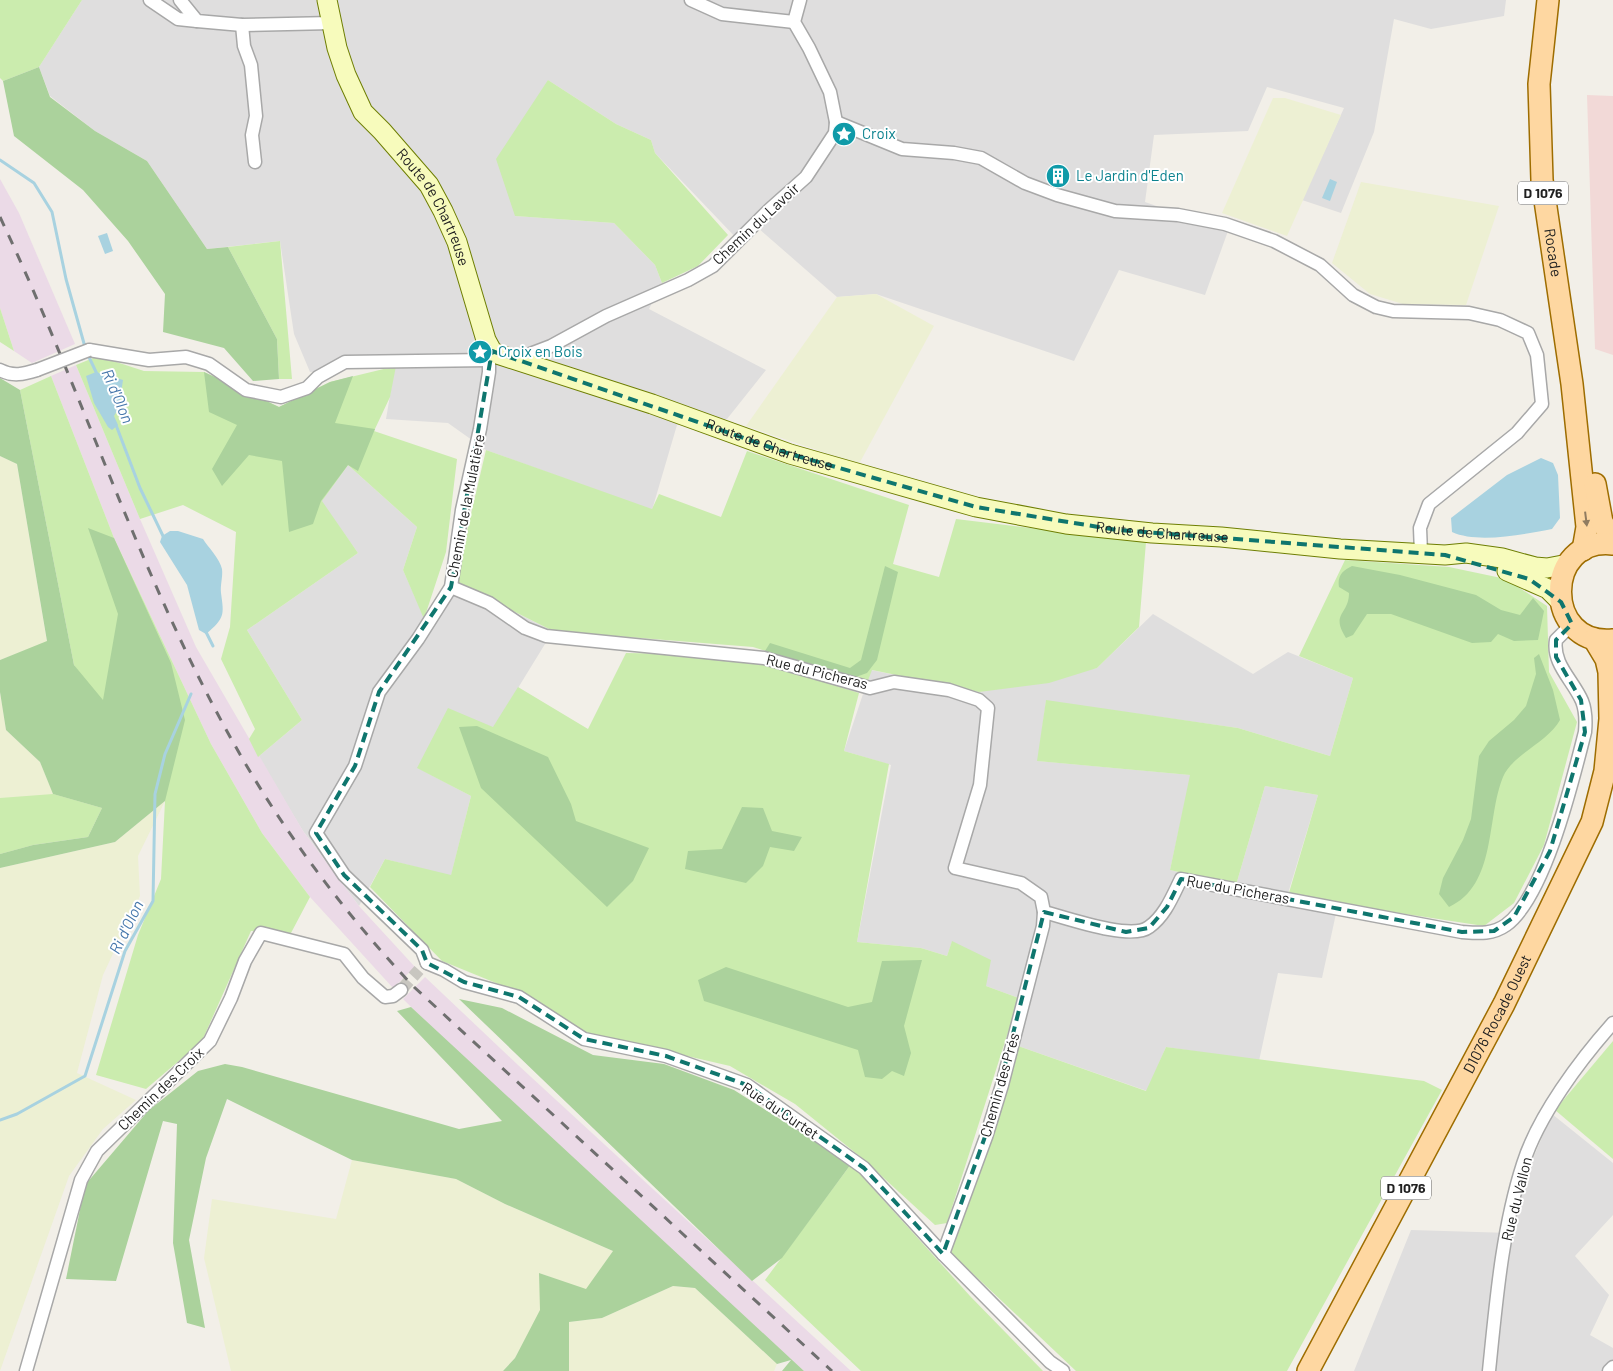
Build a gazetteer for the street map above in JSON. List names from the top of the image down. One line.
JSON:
{"streets":{"main road":["D 1076","Route de Chartreuse","Rocade","D1076 Rocade Ouest"],"street":["Chemin du Lavoir","Chemin de la Mulatière","Rue du Picheras","Chemin des Prés","Chemin des Croix","Rue du Curtet","Rue du Vallon"]},"crossings":[["D 1076","D1076 Rocade Ouest"],["Route de Chartreuse","Chemin du Lavoir"],["Route de Chartreuse","Rocade"],["Route de Chartreuse","Chemin de la Mulatière"],["Chemin de la Mulatière","Rue du Picheras"],["Chemin de la Mulatière","Rue du Curtet"],["Rue du Picheras","Chemin des Prés"],["Chemin des Prés","Rue du Curtet"]],"water":["Ri d'Olon"],"places":{"place":["Croix","Croix en Bois"],"building":["Le Jardin d'Eden"]}}
